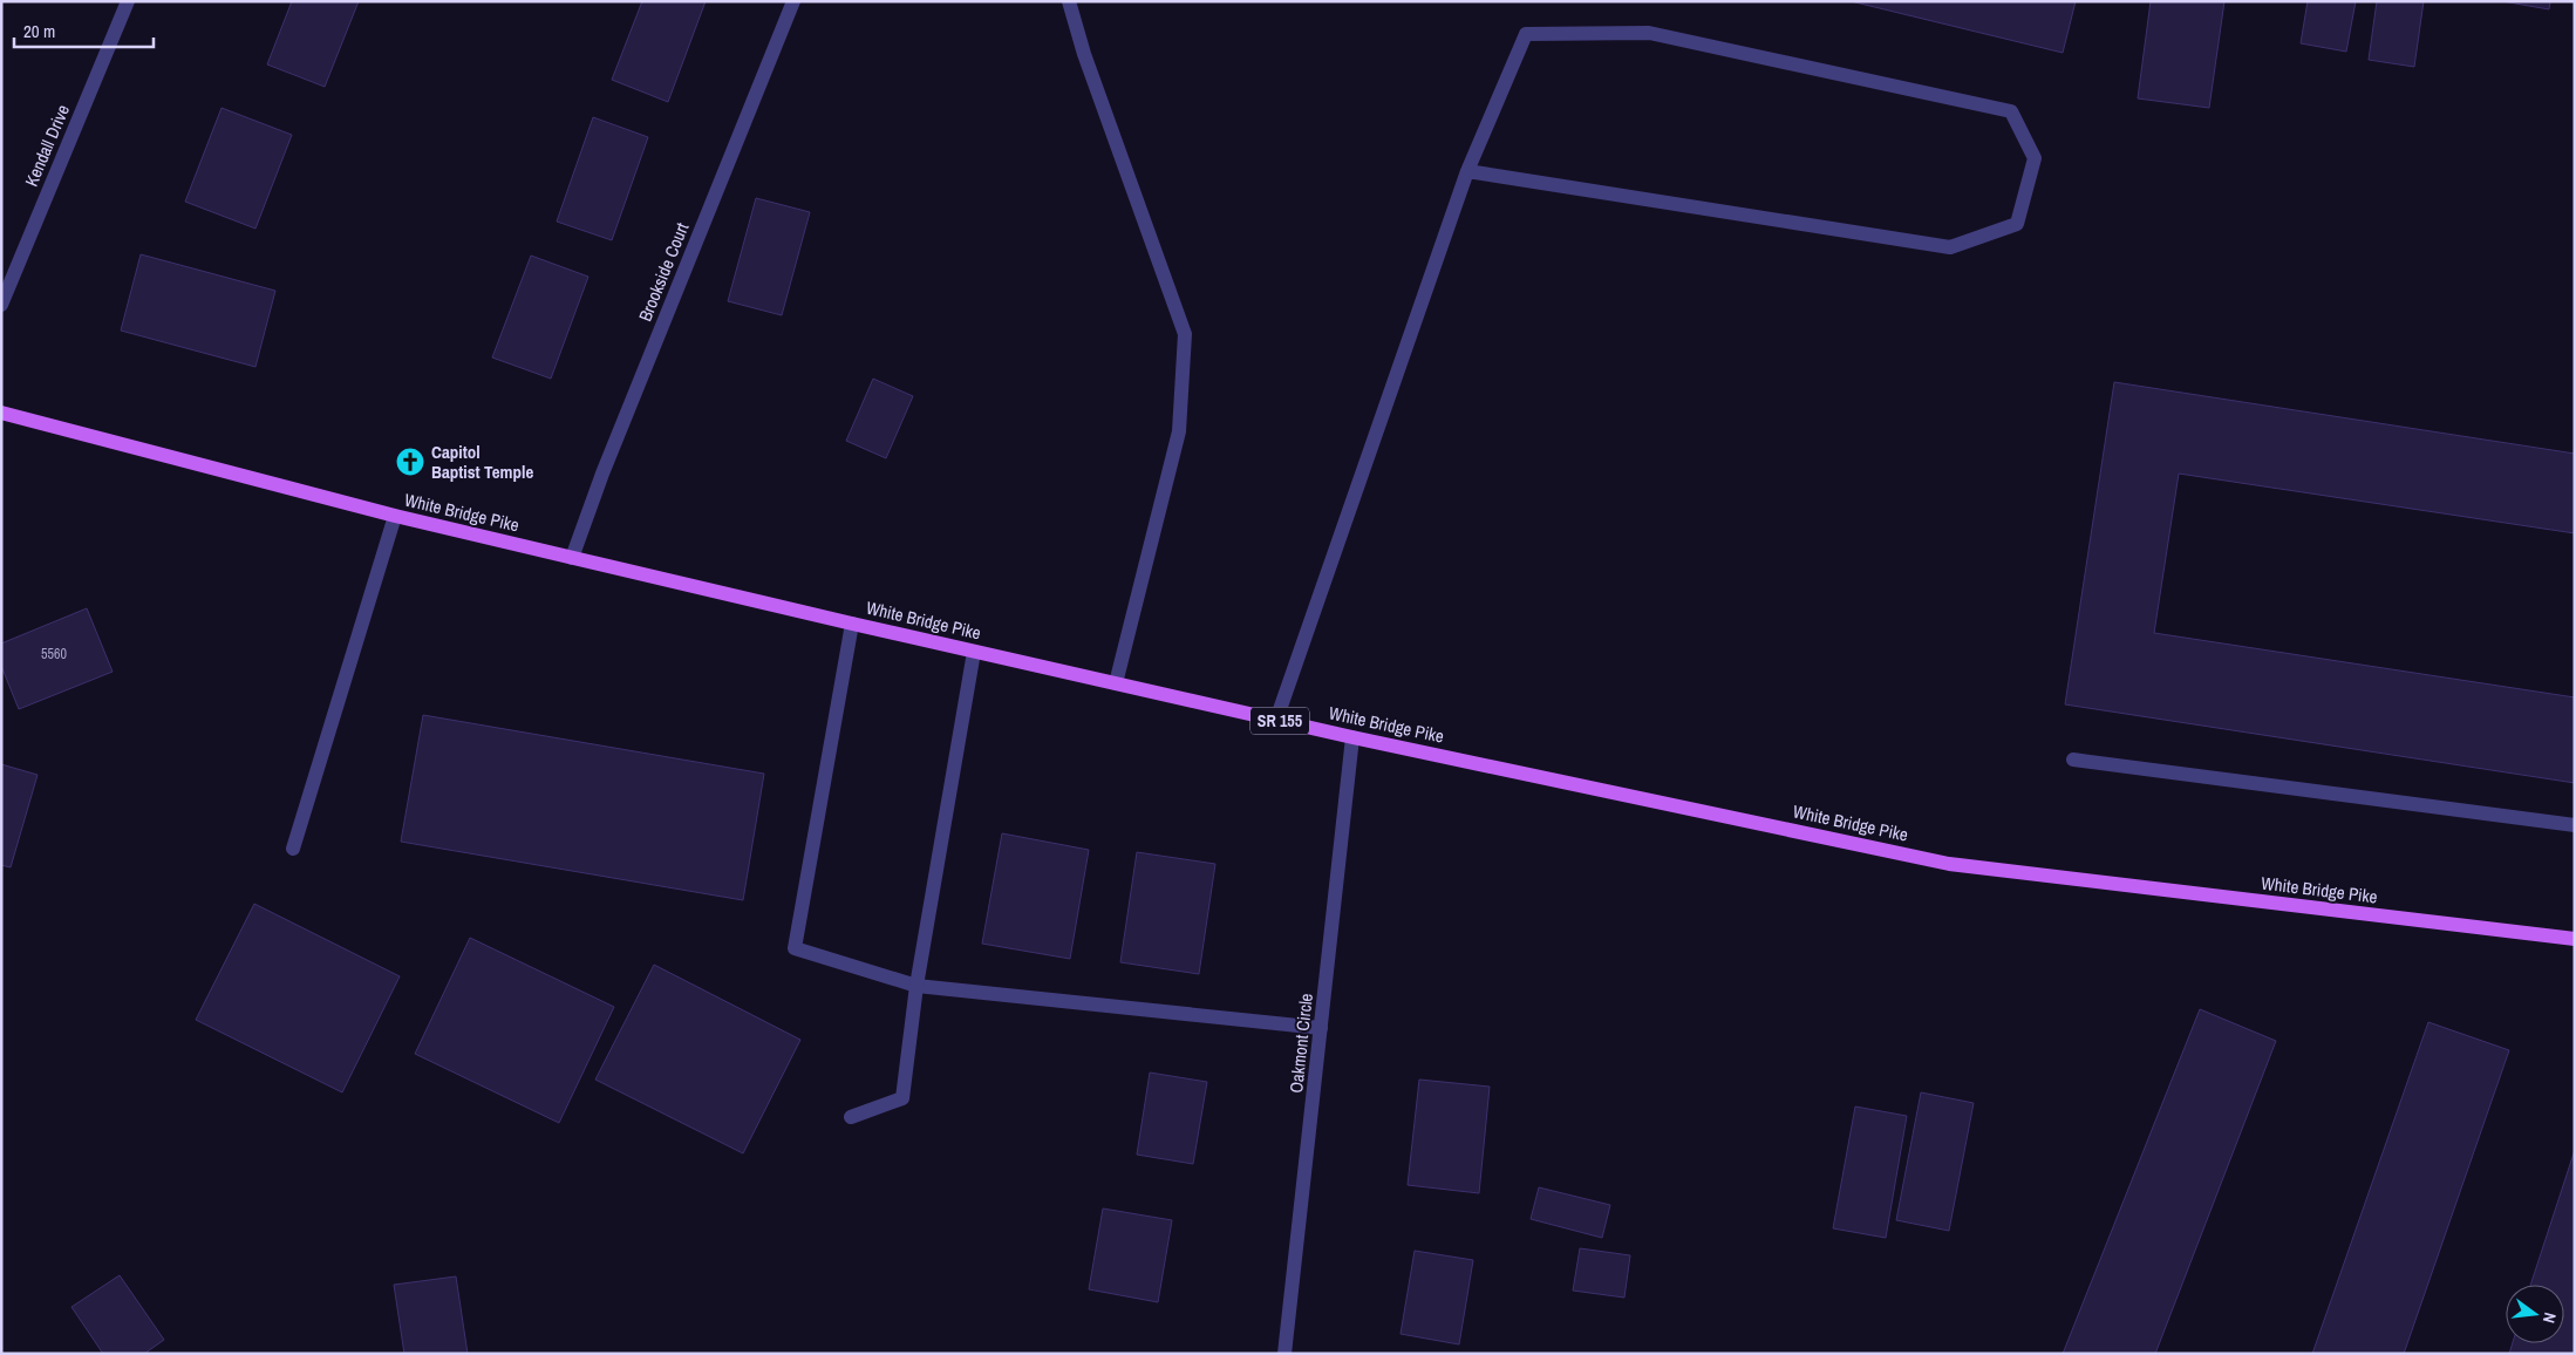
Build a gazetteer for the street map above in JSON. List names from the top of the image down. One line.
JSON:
{"streets":{"main road":["White Bridge Pike","SR 155"],"street":["Kendall Drive","Brookside Court","Oakmont Circle"]},"crossings":[["Brookside Court","White Bridge Pike"],["White Bridge Pike","Oakmont Circle"]],"places":{"church":["Capitol Baptist Temple"]},"house_numbers":["5560"],"scale_bar":"20 m","north":"right"}
